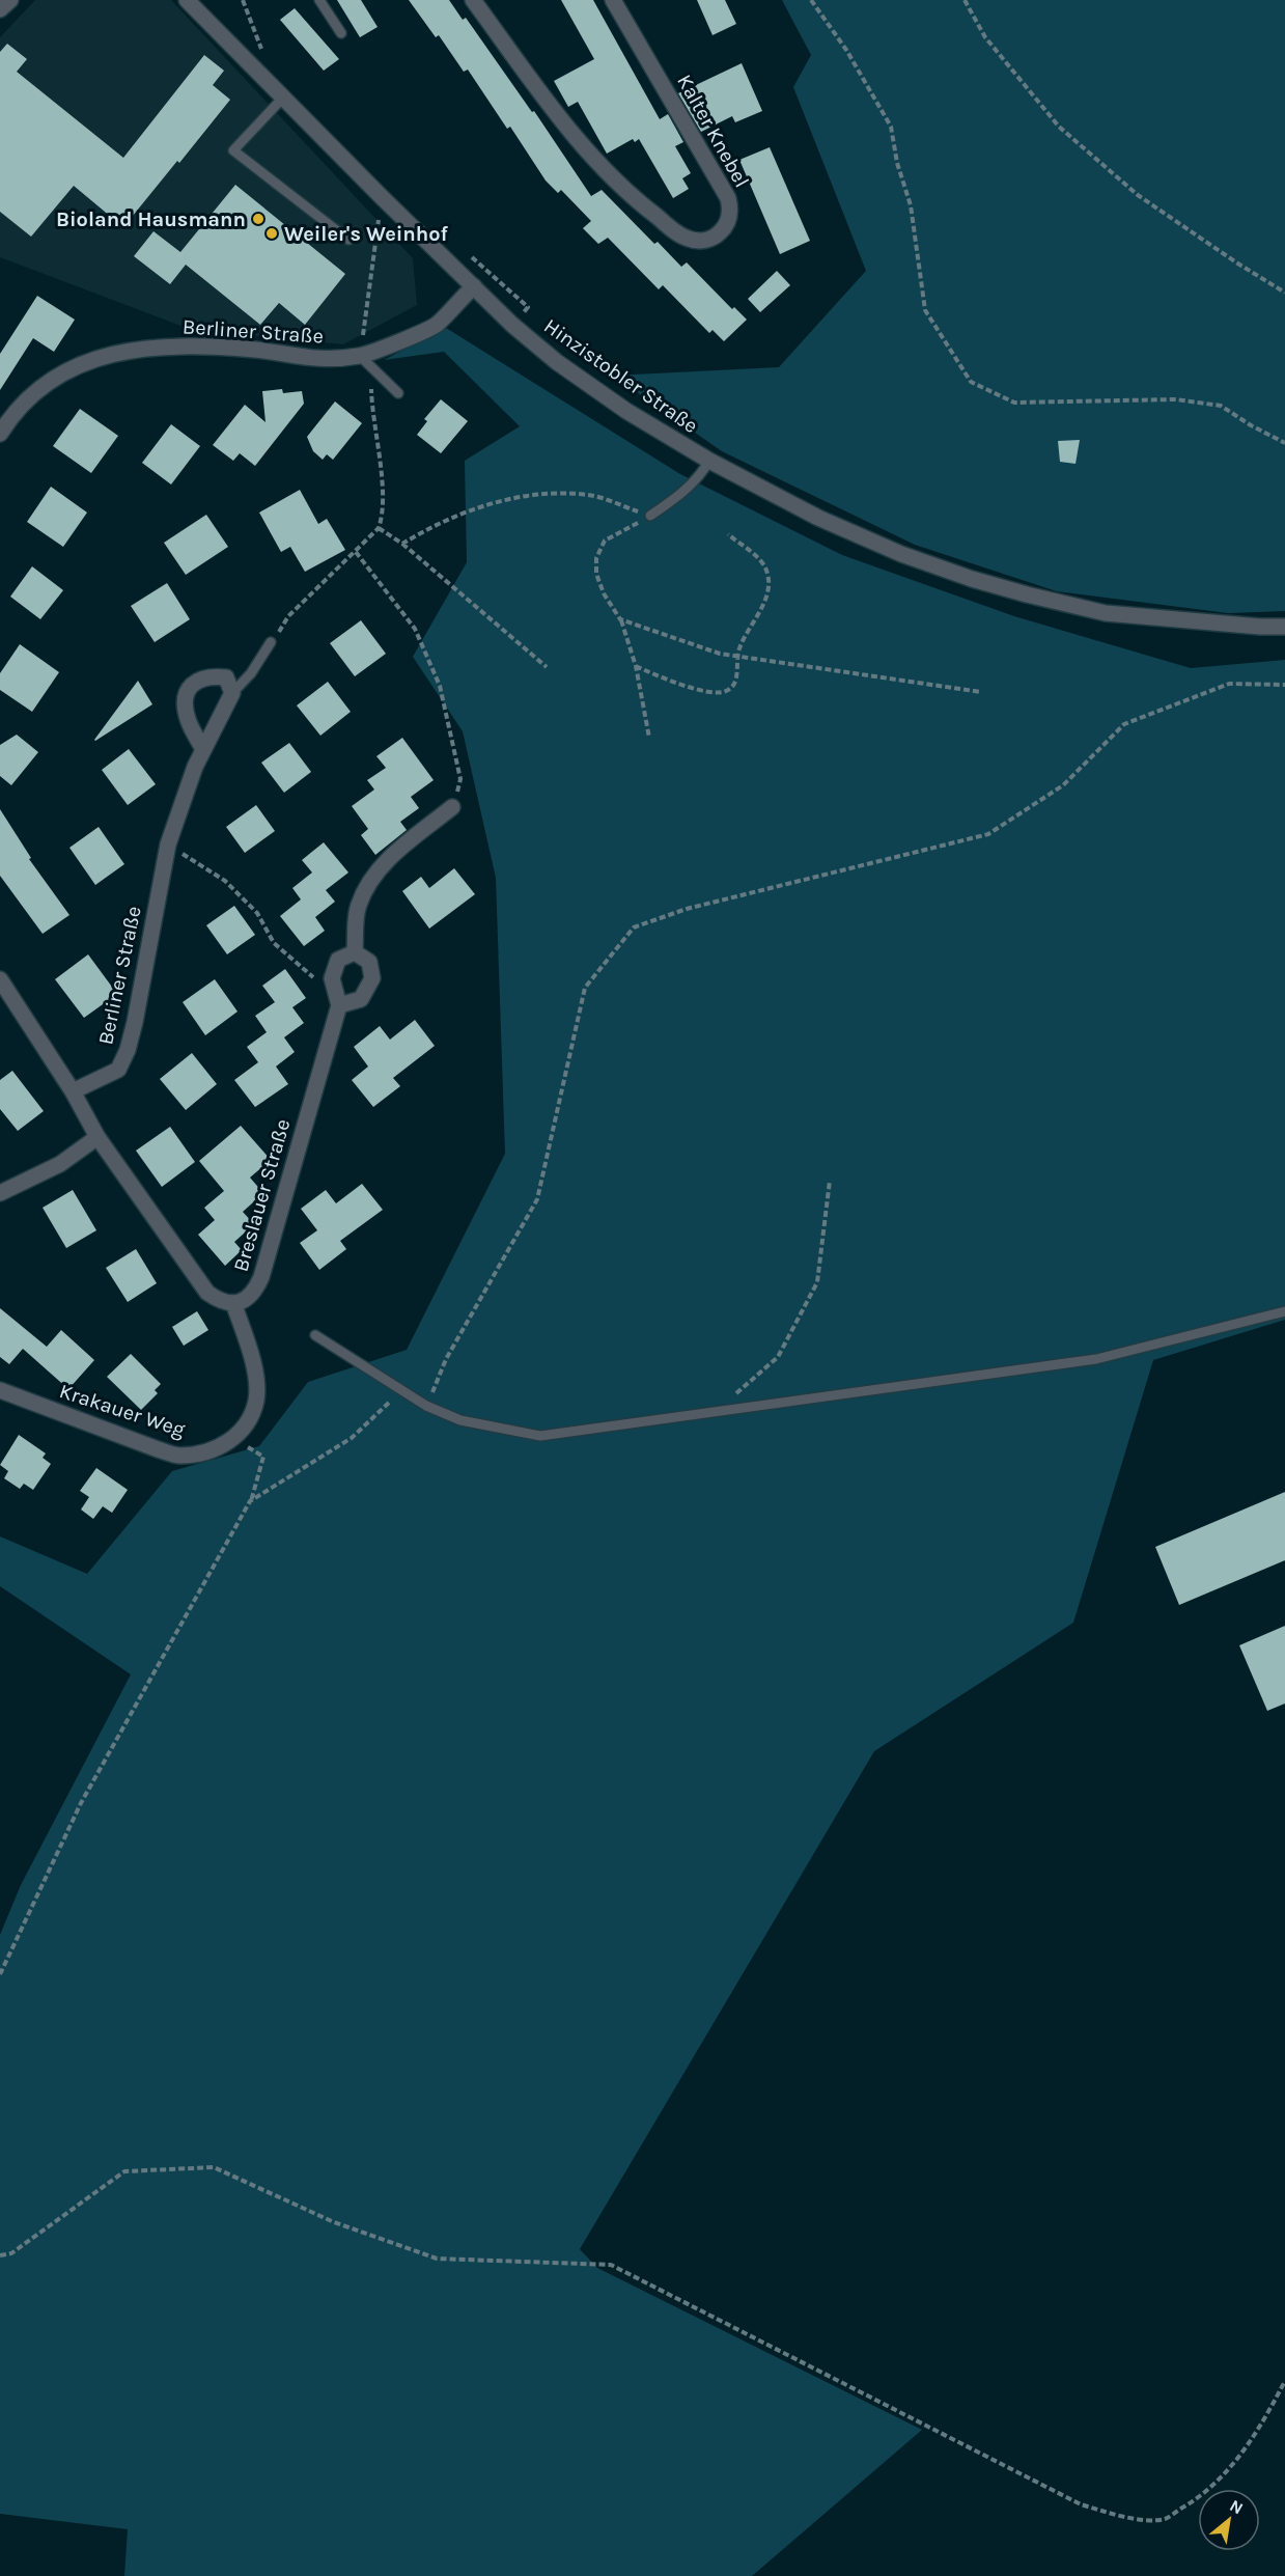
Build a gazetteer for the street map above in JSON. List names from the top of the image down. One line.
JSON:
{"streets":{"street":["Kalter Knebel","Berliner Straße","Hinzistobler Straße","Breslauer Straße","Krakauer Weg"]},"crossings":[["Berliner Straße","Hinzistobler Straße"]],"places":["Bioland Hausmann","Weiler's Weinhof"],"north":"top right"}
